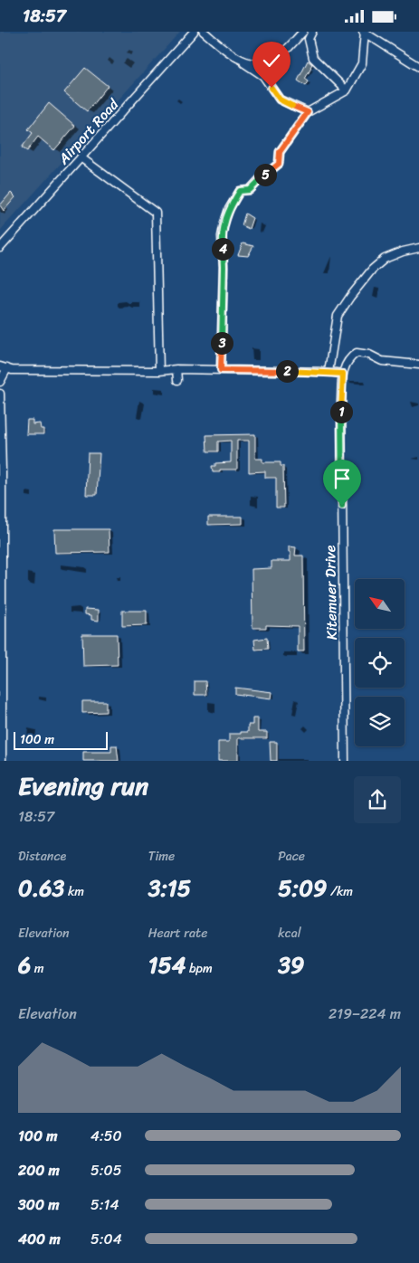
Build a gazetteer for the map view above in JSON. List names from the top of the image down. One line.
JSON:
{"streets":{"street":["Airport Road","Kitemuer Drive"]},"scale_bar":"100 m","north":"top left","page":{"status":"18:57","pins":["5","4","3","2","1"],"scale":"100 m","heading":["Evening run","18:57"],"stats":[["Distance","0.63 km"],["Time","3:15"],["Pace","5:09 /km"],["Elevation","6 m"],["Heart rate","154 bpm"],["kcal","39"]],"chart":["Elevation","219–224 m"],"list":[{"name":"100 m","note":"4:50"},{"name":"200 m","note":"5:05"},{"name":"300 m","note":"5:14"},{"name":"400 m","note":"5:04"}]}}
